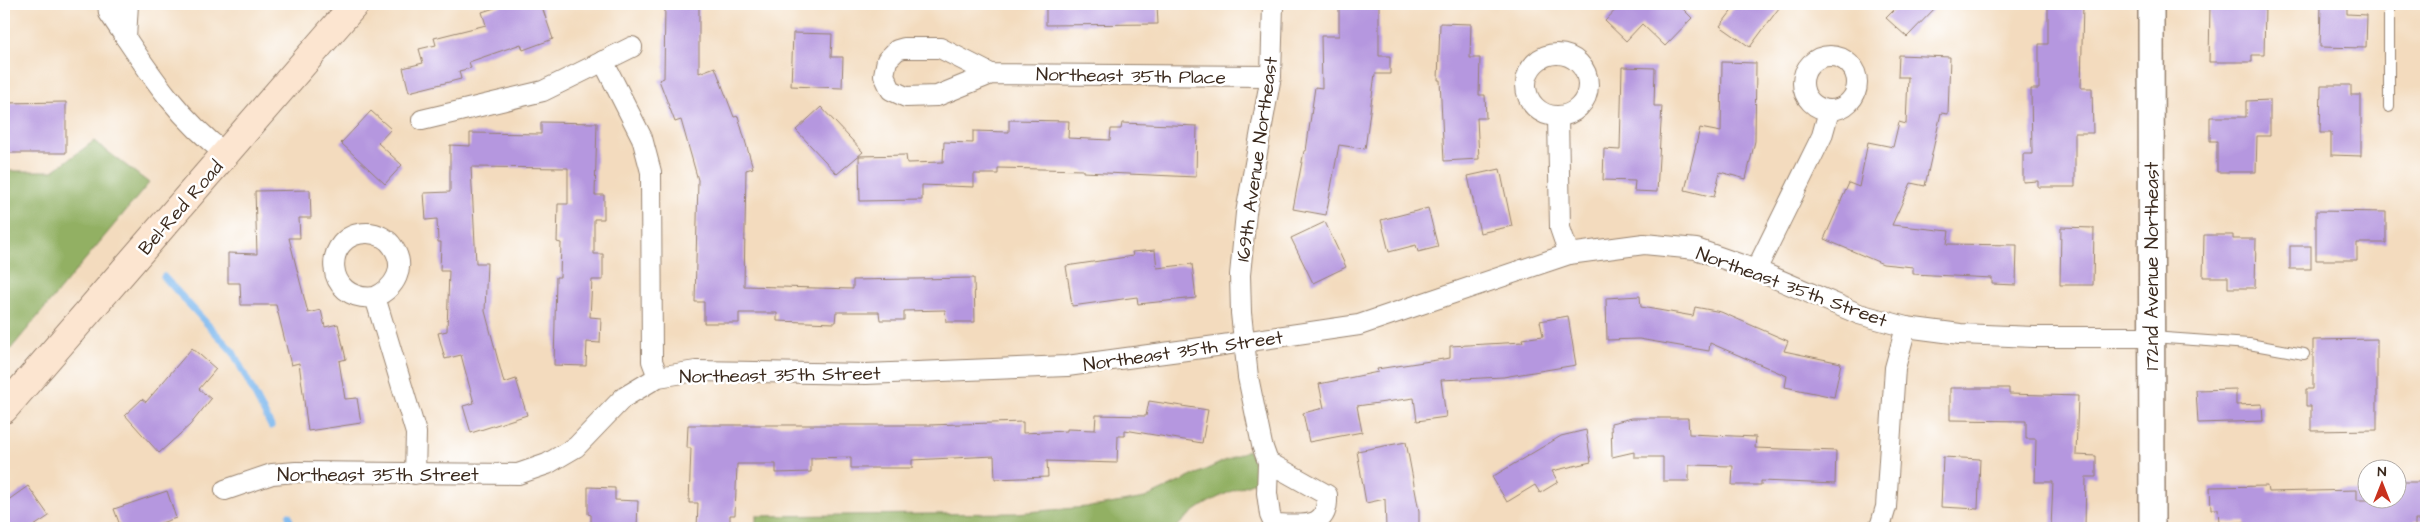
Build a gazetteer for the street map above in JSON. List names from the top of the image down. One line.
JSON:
{"streets":{"main road":["Bel-Red Road"],"street":["Northeast 35th Place","169th Avenue Northeast","172nd Avenue Northeast","Northeast 35th Street"]},"crossings":[["Northeast 35th Place","169th Avenue Northeast"],["169th Avenue Northeast","Northeast 35th Street"],["172nd Avenue Northeast","Northeast 35th Street"]],"north":"top"}
